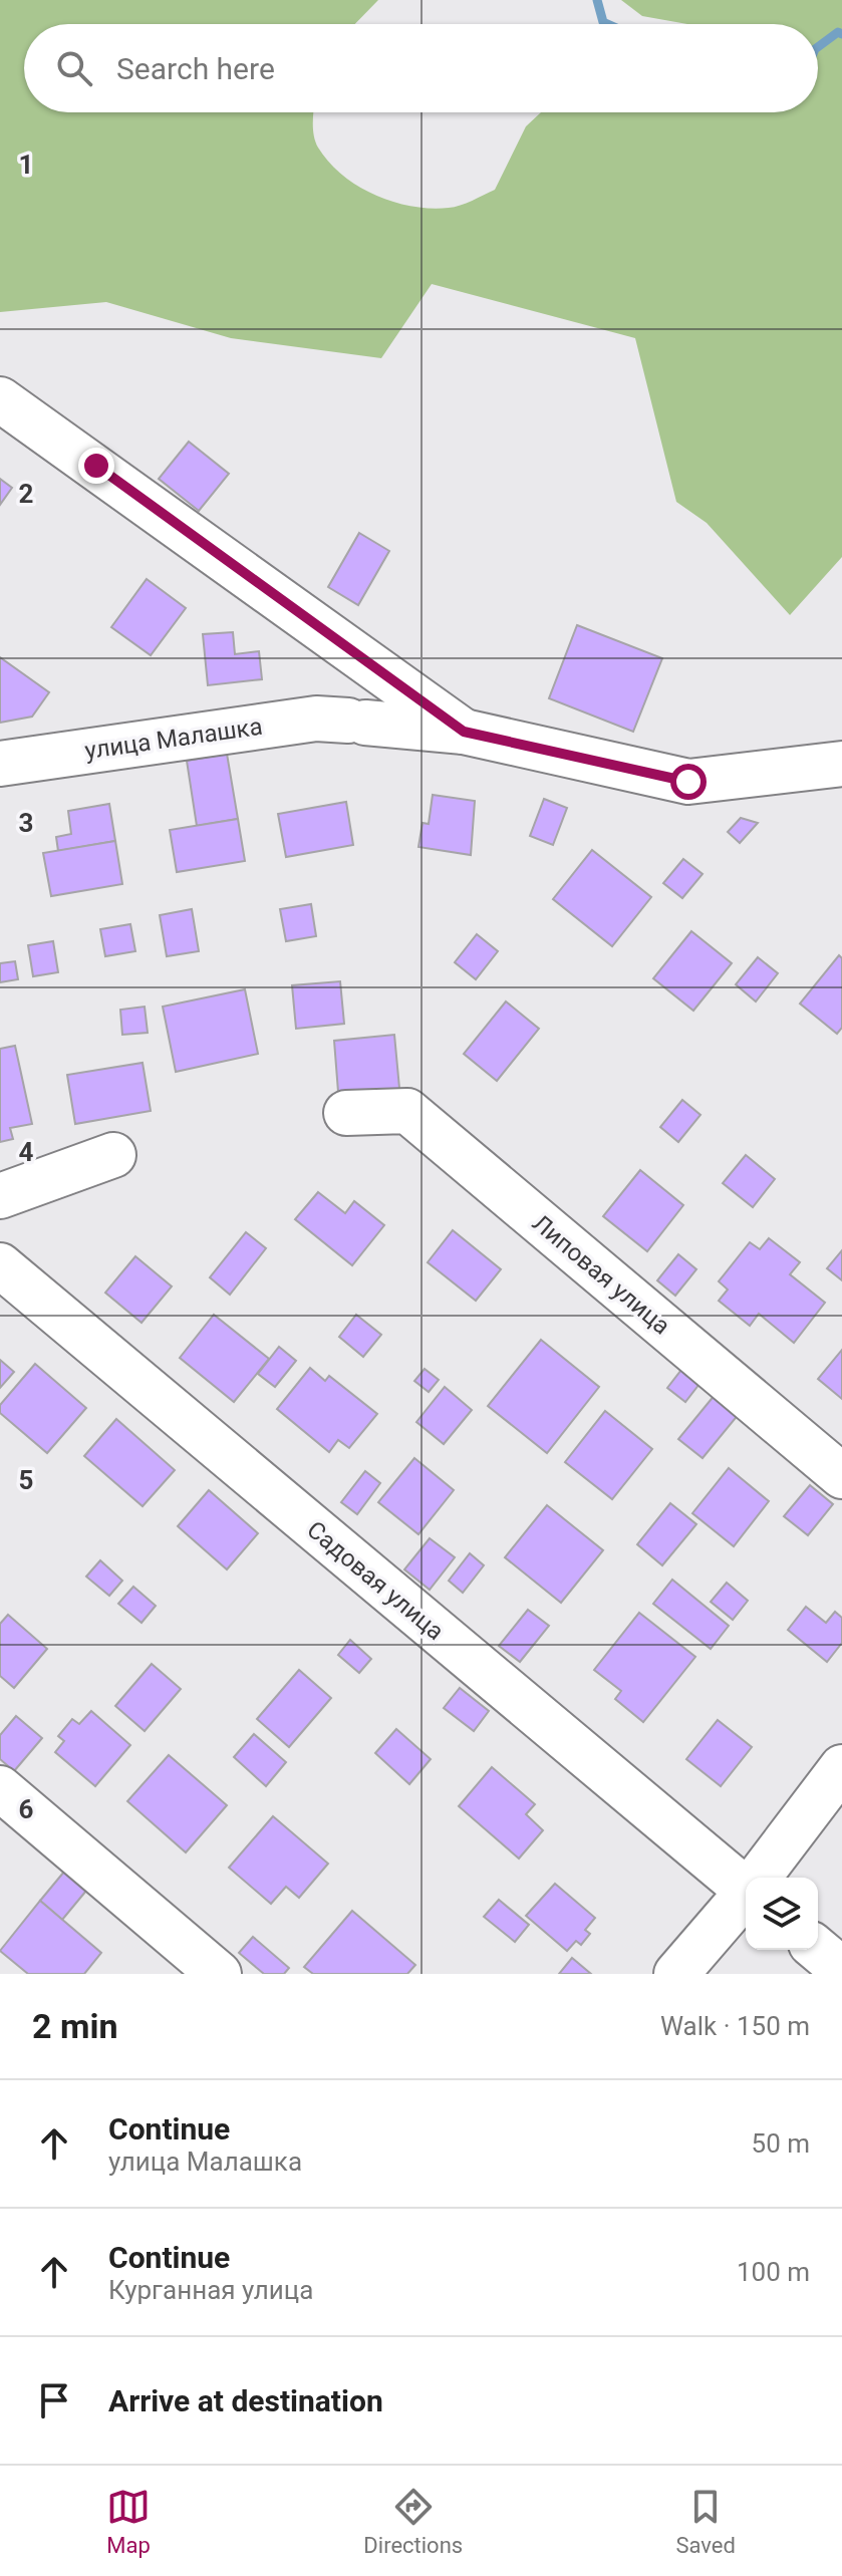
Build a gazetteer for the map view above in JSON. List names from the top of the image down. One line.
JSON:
{"streets":{"street":["улица Малашка","Липовая улица","Садовая улица"]},"page":{"search":"Search here","heading":["2 min","Walk · 150 m"],"list":[["Continue","улица Малашка","50 m"],["Continue","Курганная улица","100 m"],"Arrive at destination"],"nav":["Map","Directions","Saved"]},"grid":{"rows":["1","2","3","4","5","6"]}}
